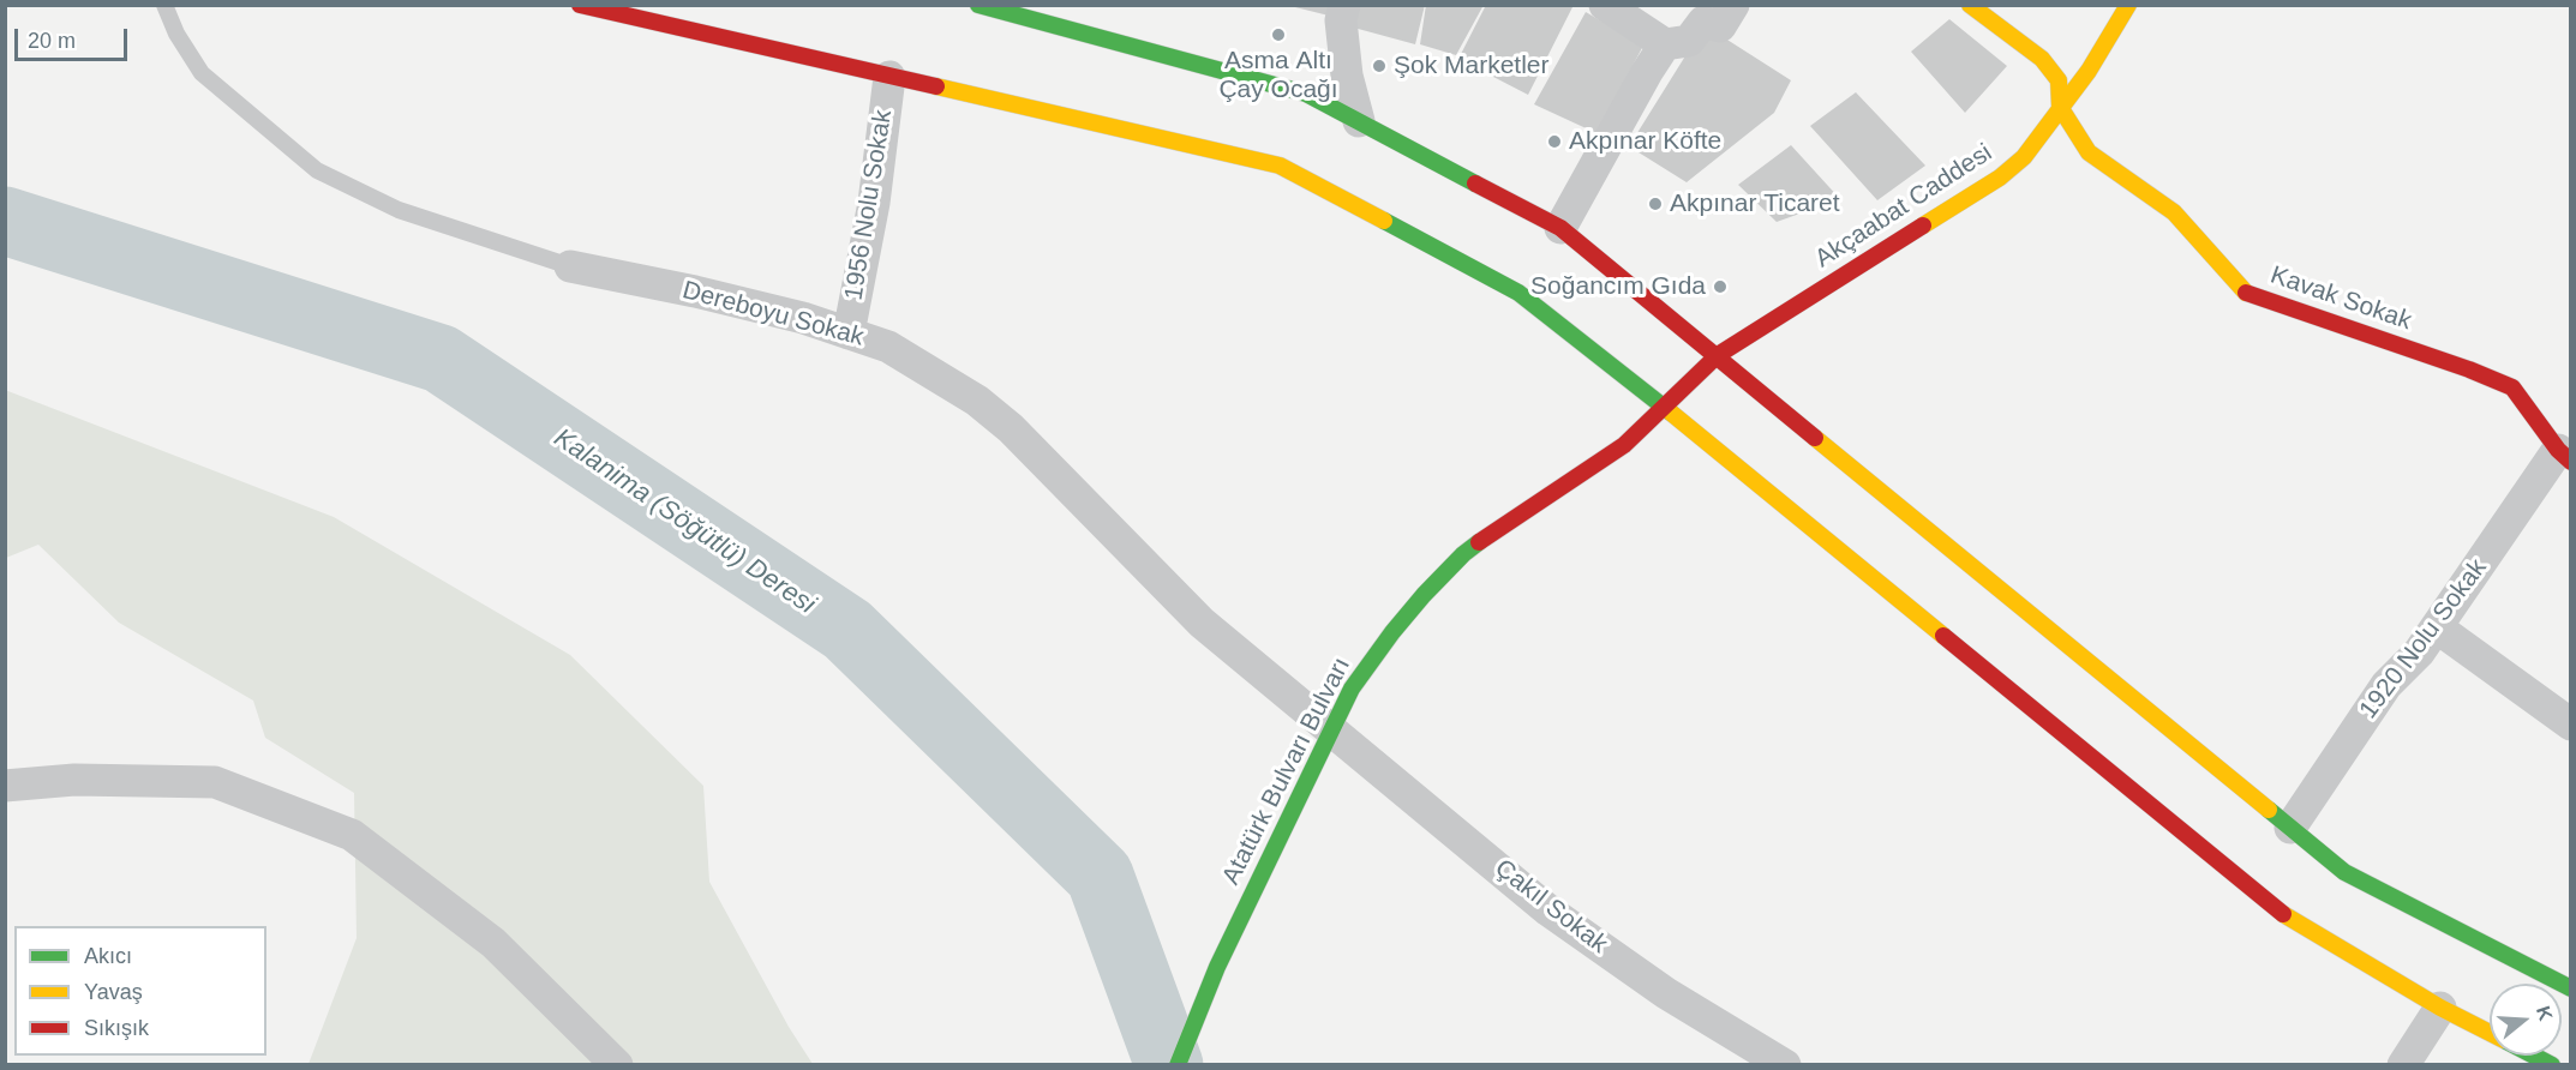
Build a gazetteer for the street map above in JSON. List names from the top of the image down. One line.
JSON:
{"streets":{"main road":["Akçaabat Caddesi","Kavak Sokak","Atatürk Bulvarı Bulvarı"],"street":["1956 Nolu Sokak","Dereboyu Sokak","1920 Nolu Sokak","Çakıl Sokak"]},"crossings":[["1956 Nolu Sokak","Dereboyu Sokak"],["Akçaabat Caddesi","Kavak Sokak"],["Akçaabat Caddesi","Atatürk Bulvarı Bulvarı"],["Kavak Sokak","1920 Nolu Sokak"],["Dereboyu Sokak","Atatürk Bulvarı Bulvarı"],["Dereboyu Sokak","Çakıl Sokak"],["Atatürk Bulvarı Bulvarı","Çakıl Sokak"]],"water":["Kalanima (Söğütlü) Deresi"],"places":["Asma Altı Çay Ocağı","Şok Marketler","Akpınar Köfte","Akpınar Ticaret","Soğancım Gıda"],"legend":["Akıcı","Yavaş","Sıkışık"],"scale_bar":"20 m","north":"right"}
